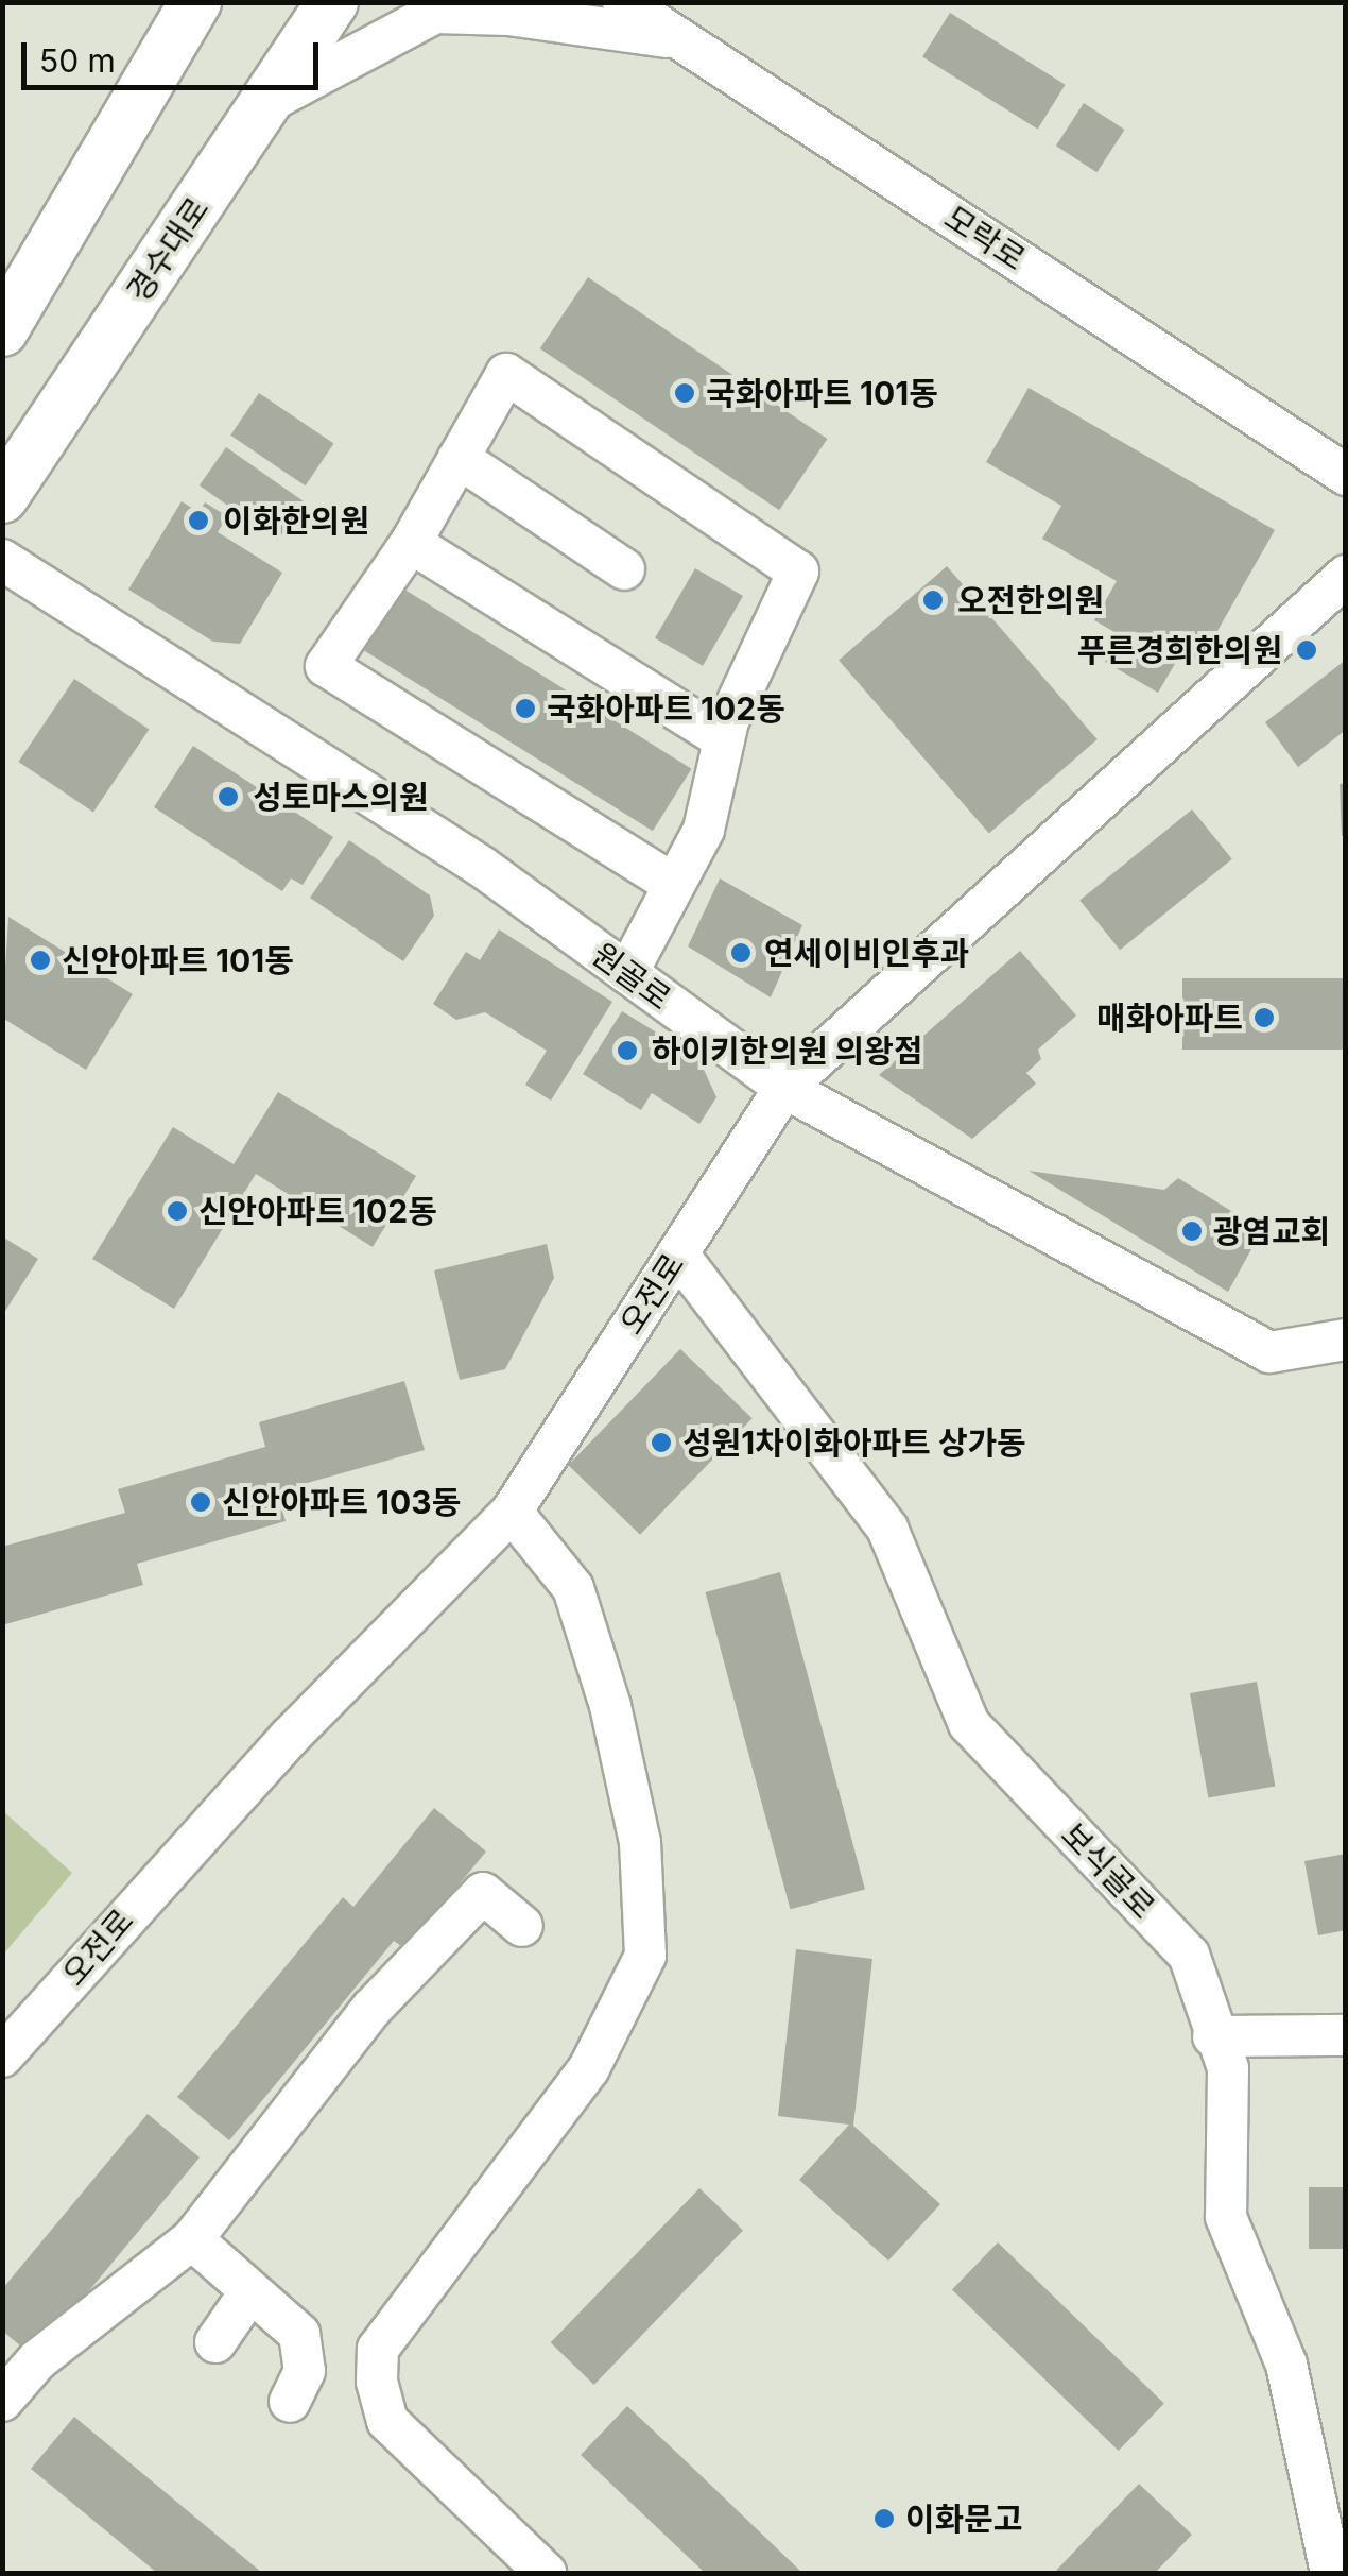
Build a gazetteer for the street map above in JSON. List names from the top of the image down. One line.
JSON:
{"streets":{"main road":["경수대로"],"street":["모락로","원골로","오전로","보식골로"]},"crossings":[["원골로","오전로"],["오전로","보식골로"]],"places":["국화아파트 101동","이화한의원","오전한의원","푸른경희한의원","국화아파트 102동","성토마스의원","연세이비인후과","신안아파트 101동","매화아파트","하이키한의원 의왕점","신안아파트 102동","광염교회","성원1차이화아파트 상가동","신안아파트 103동","이화문고"],"scale_bar":"50 m"}
